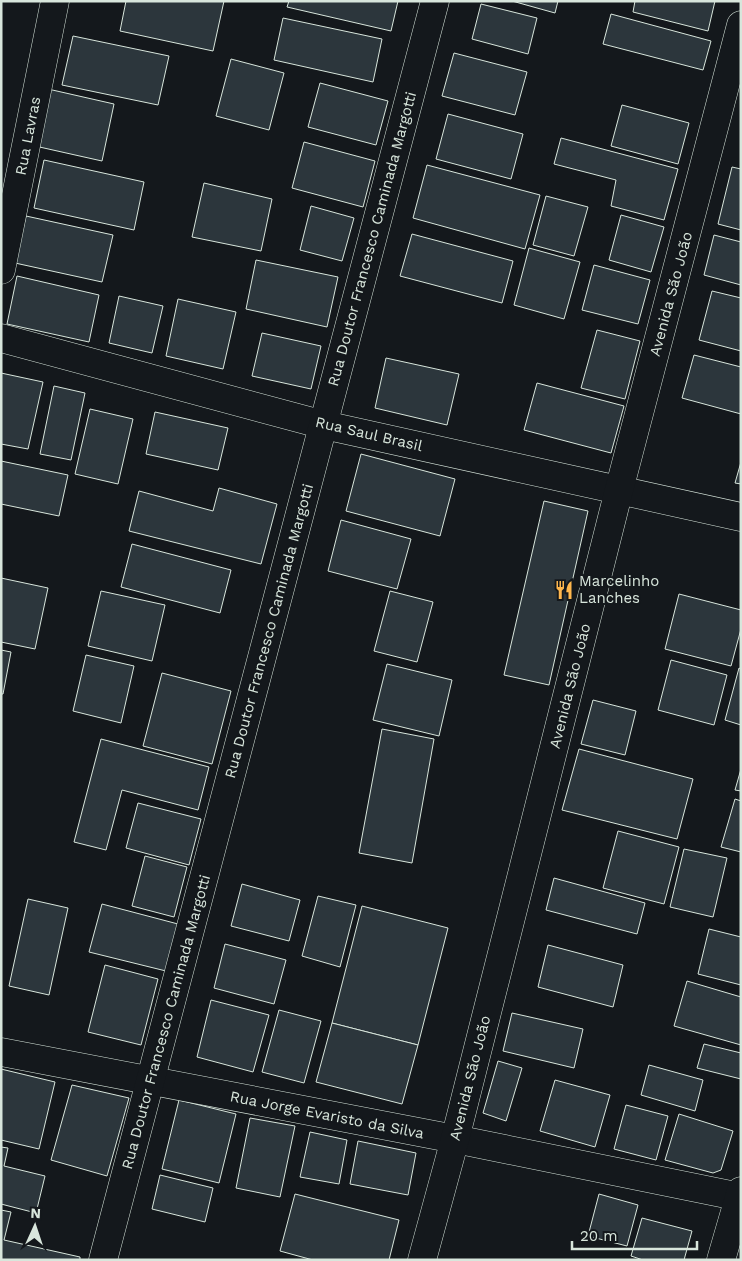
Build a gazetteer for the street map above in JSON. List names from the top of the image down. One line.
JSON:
{"streets":{"street":["Rua Lavras","Rua Doutor Francesco Caminada Margotti","Avenida São João","Rua Saul Brasil","Rua Jorge Evaristo da Silva"]},"crossings":[["Rua Doutor Francesco Caminada Margotti","Rua Saul Brasil"],["Rua Doutor Francesco Caminada Margotti","Rua Jorge Evaristo da Silva"],["Avenida São João","Rua Saul Brasil"],["Avenida São João","Rua Jorge Evaristo da Silva"]],"places":{"restaurant":["Marcelinho Lanches"]},"scale_bar":"20 m","north":"top"}
